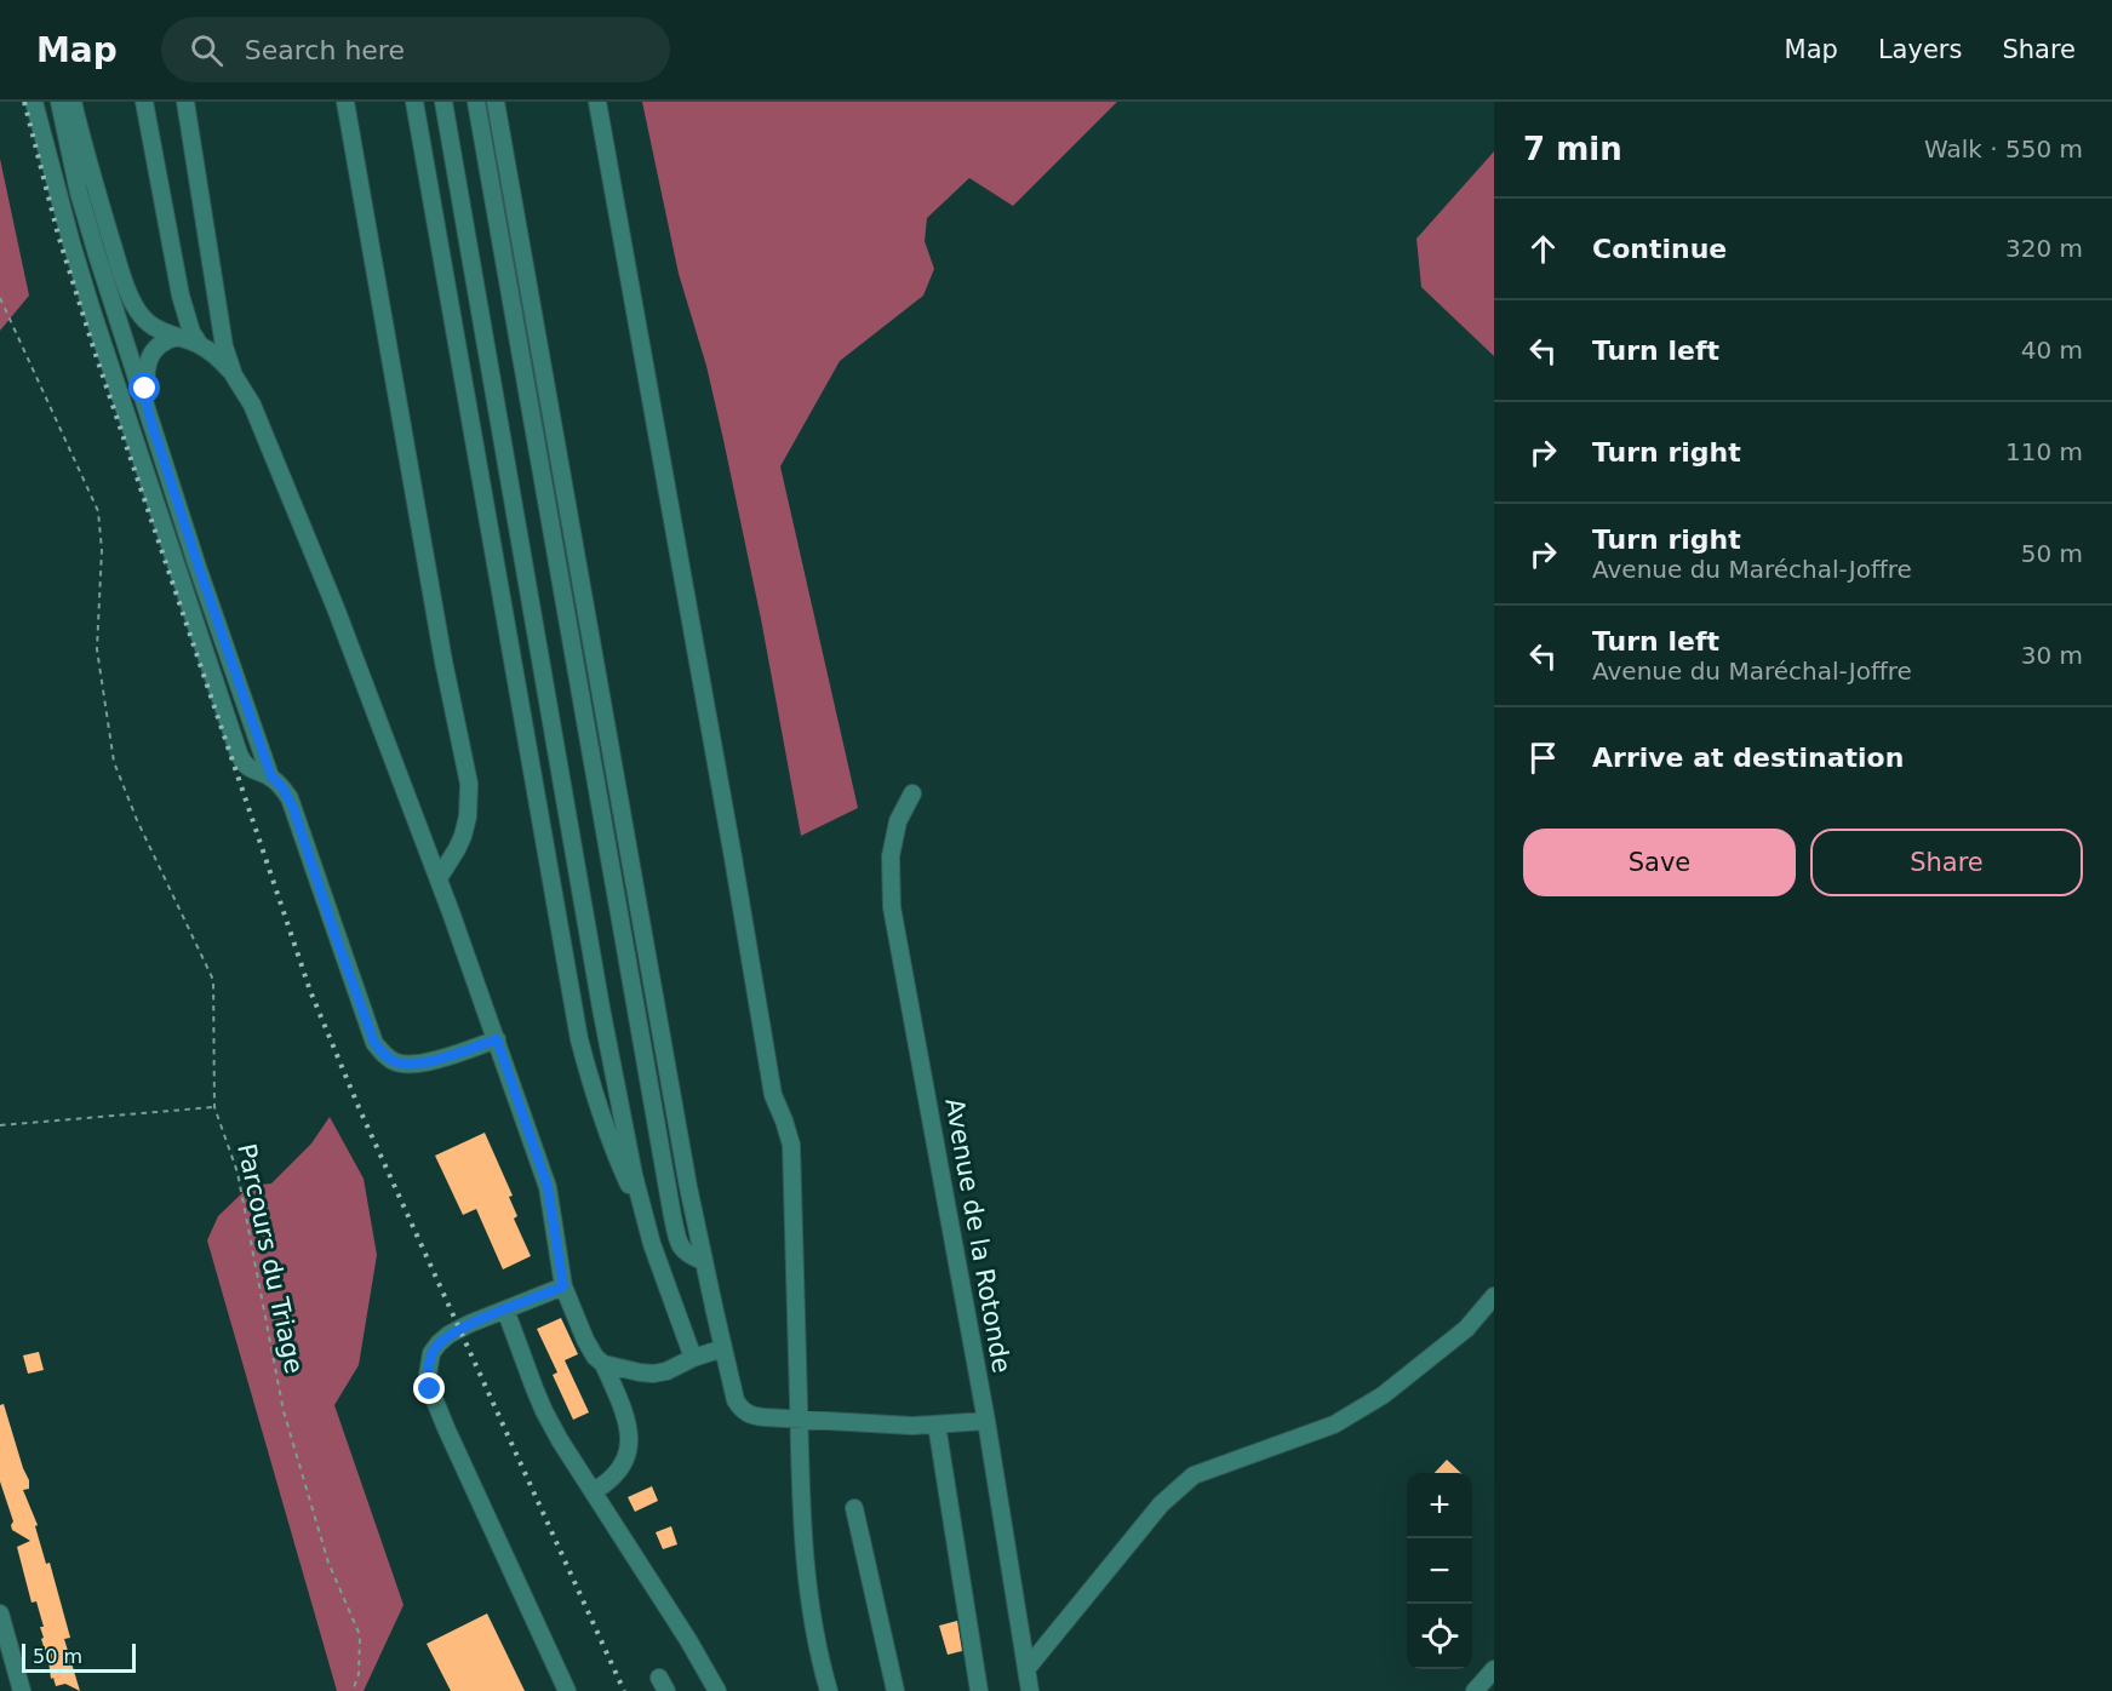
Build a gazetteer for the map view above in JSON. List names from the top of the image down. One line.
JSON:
{"streets":{"street":["Avenue de la Rotonde"],"path":["Parcours du Triage"]},"scale_bar":"50 m","page":{"header":"Map","search":"Search here","nav":["Map","Layers","Share"],"heading":["7 min","Walk · 550 m"],"list":[["Continue","320 m"],["Turn left","40 m"],["Turn right","110 m"],["Turn right","Avenue du Maréchal-Joffre","50 m"],["Turn left","Avenue du Maréchal-Joffre","30 m"],"Arrive at destination"],"buttons":["Save","Share"],"map_buttons":["+","−"],"scale":"50 m"}}
